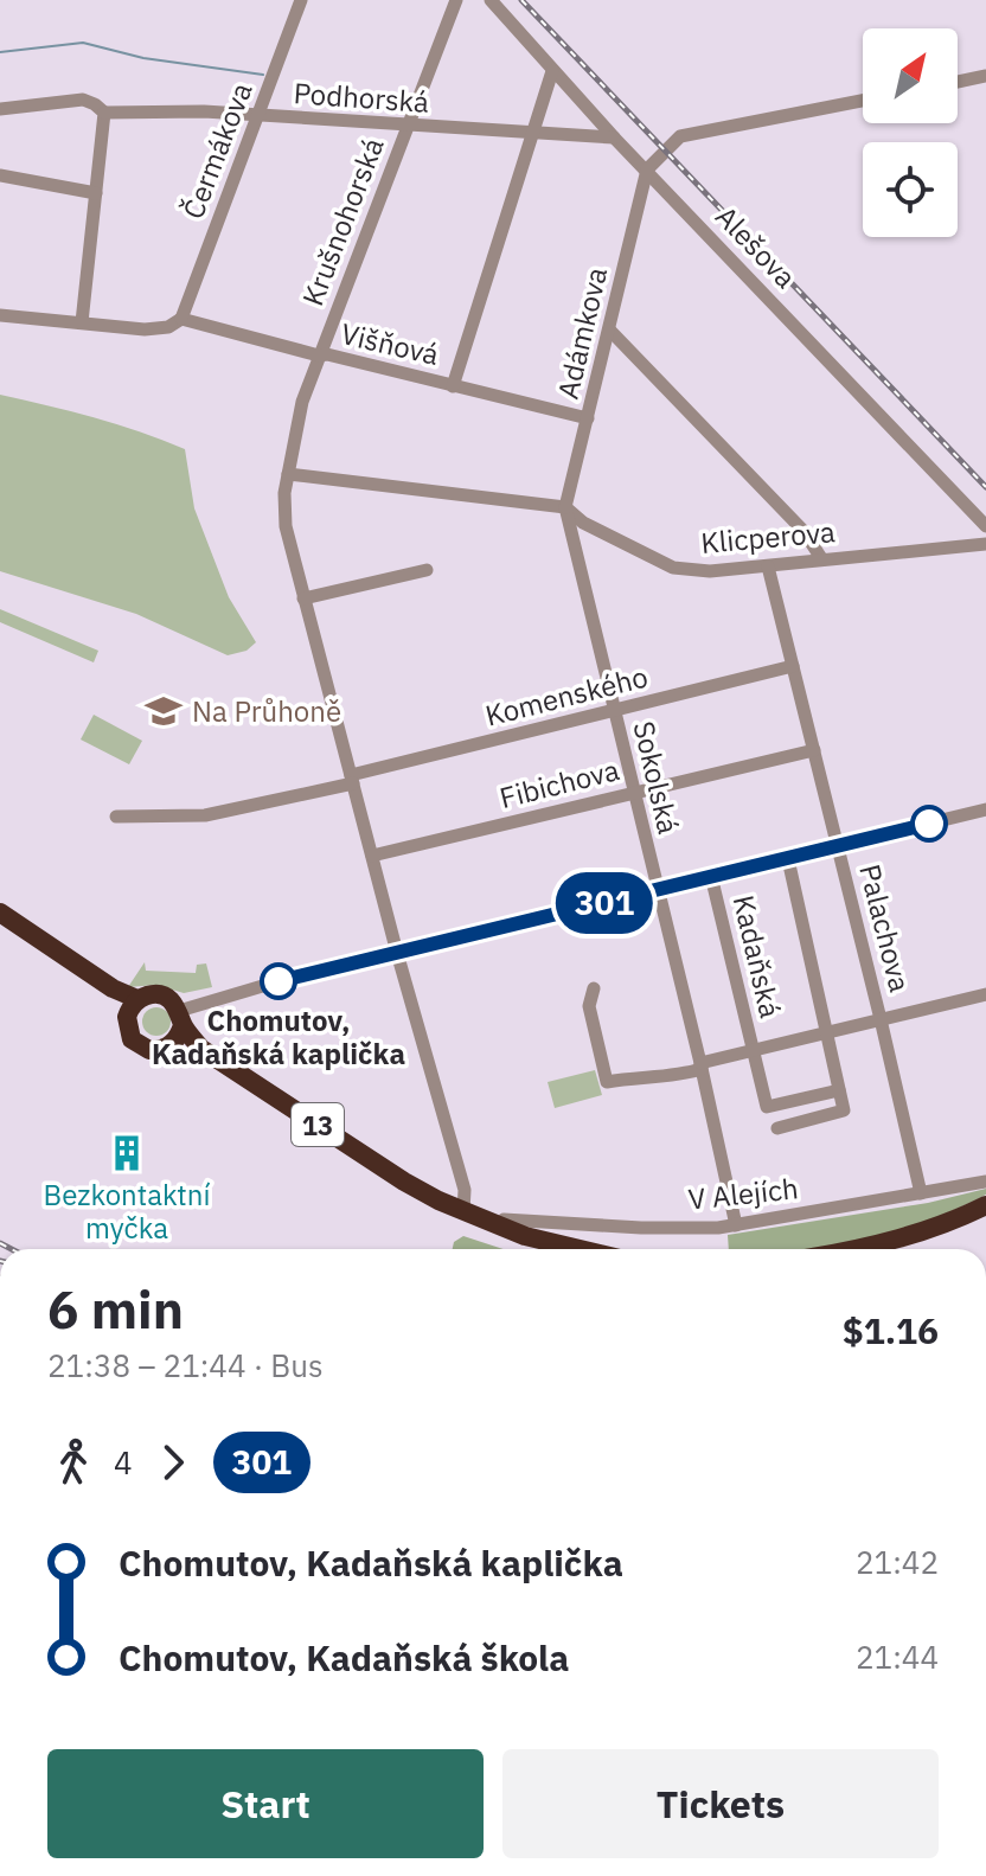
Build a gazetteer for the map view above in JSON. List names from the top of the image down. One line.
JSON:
{"streets":{"highway":["13"],"street":["Podhorská","Čermákova","Krušnohorská","Alešova","Adámkova","Višňová","Klicperova","Komenského","Sokolská","Fibichova","Palachova","Kadaňská","V Alejích"]},"crossings":[["Podhorská","Čermákova"],["Podhorská","Krušnohorská"],["Podhorská","Alešova"],["Čermákova","Višňová"],["Krušnohorská","Višňová"],["Alešova","Adámkova"],["Adámkova","Višňová"],["Adámkova","Klicperova"],["Adámkova","Sokolská"],["Klicperova","Sokolská"],["Klicperova","Palachova"],["Komenského","Sokolská"],["Komenského","Palachova"],["Sokolská","Fibichova"],["Sokolská","Kadaňská"],["Sokolská","V Alejích"],["Fibichova","Palachova"],["Palachova","Kadaňská"],["Palachova","V Alejích"],["Kadaňská","13"]],"places":{"school or university":["Na Průhoně"],"other":["Chomutov, Kadaňská kaplička"],"building":["Bezkontaktní myčka"]},"lines":["bus line 301"],"north":"top right","page":{"on_map":"301","heading":["6 min","21:38 – 21:44 · Bus","$1.16"],"legs":["4","301"],"list":[{"name":"Chomutov, Kadaňská kaplička","value":"21:42"},{"name":"Chomutov, Kadaňská škola","value":"21:44"}],"buttons":["Start","Tickets"]}}
